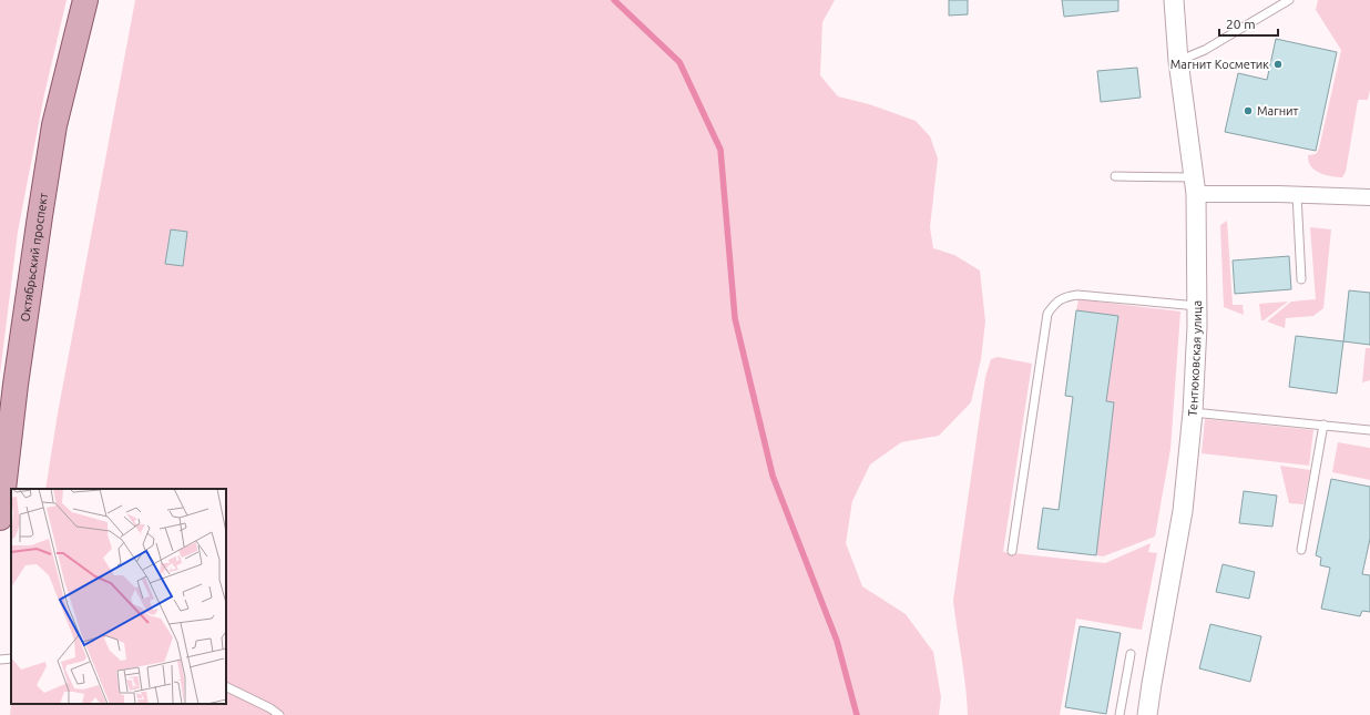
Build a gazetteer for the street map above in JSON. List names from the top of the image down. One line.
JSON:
{"streets":{"main road":["Октябрьский проспект"],"street":["Тентюковская улица"]},"places":["Магнит Косметик","Магнит"],"scale_bar":"20 m"}
